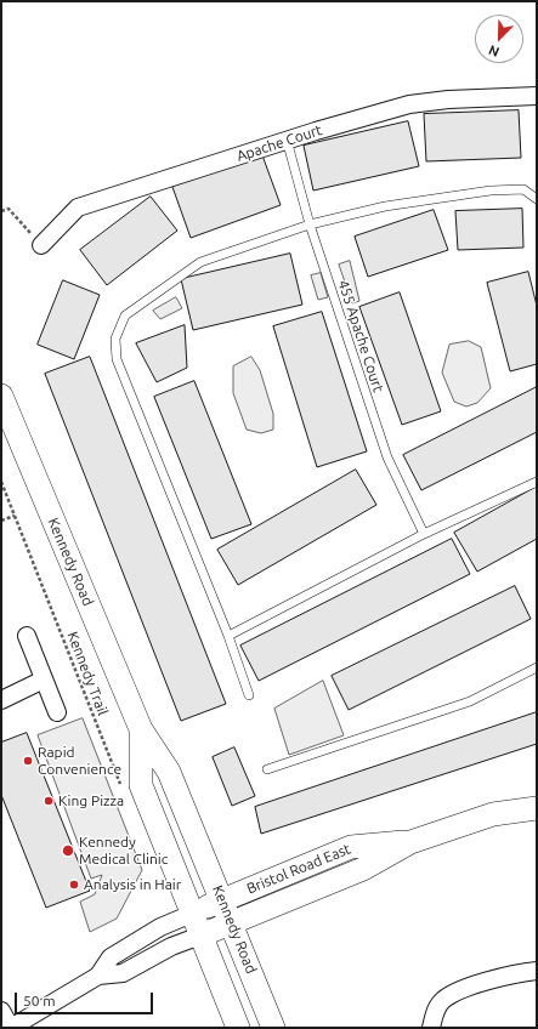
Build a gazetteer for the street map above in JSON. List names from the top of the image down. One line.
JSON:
{"streets":{"main road":["Kennedy Road","Bristol Road East"],"street":["Apache Court"],"lane":["455 Apache Court"],"path":["Kennedy Trail"]},"crossings":[["Apache Court","455 Apache Court"],["Kennedy Road","Bristol Road East"]],"places":["Rapid Convenience","King Pizza","Kennedy Medical Clinic","Analysis in Hair"],"scale_bar":"50 m","north":"bottom left"}
